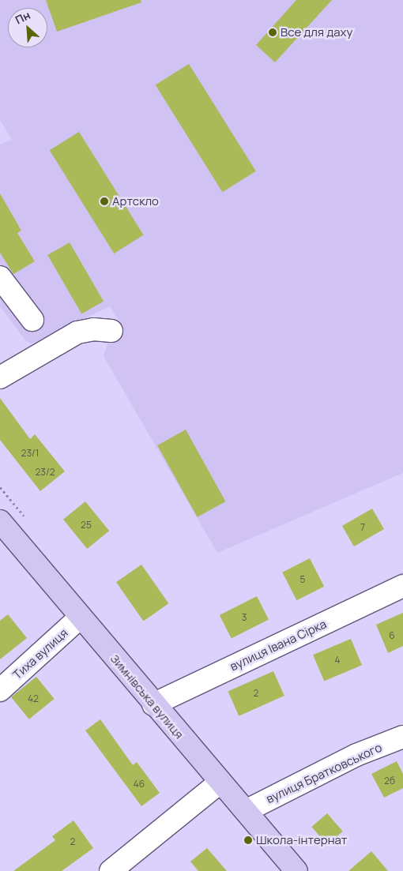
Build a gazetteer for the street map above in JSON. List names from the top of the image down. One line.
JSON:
{"streets":{"main road":["Зимнівська вулиця"],"street":["вулиця Івана Сірка","Тиха вулиця","вулиця Братковського"]},"crossings":[["вулиця Івана Сірка","Зимнівська вулиця"],["Тиха вулиця","Зимнівська вулиця"],["Зимнівська вулиця","вулиця Братковського"]],"places":["Все для даху","Артскло","Школа-інтернат"],"house_numbers":["23/1","23/2","25","7","5","3","6","4","2","42","2б","46","2"],"north":"top left"}
